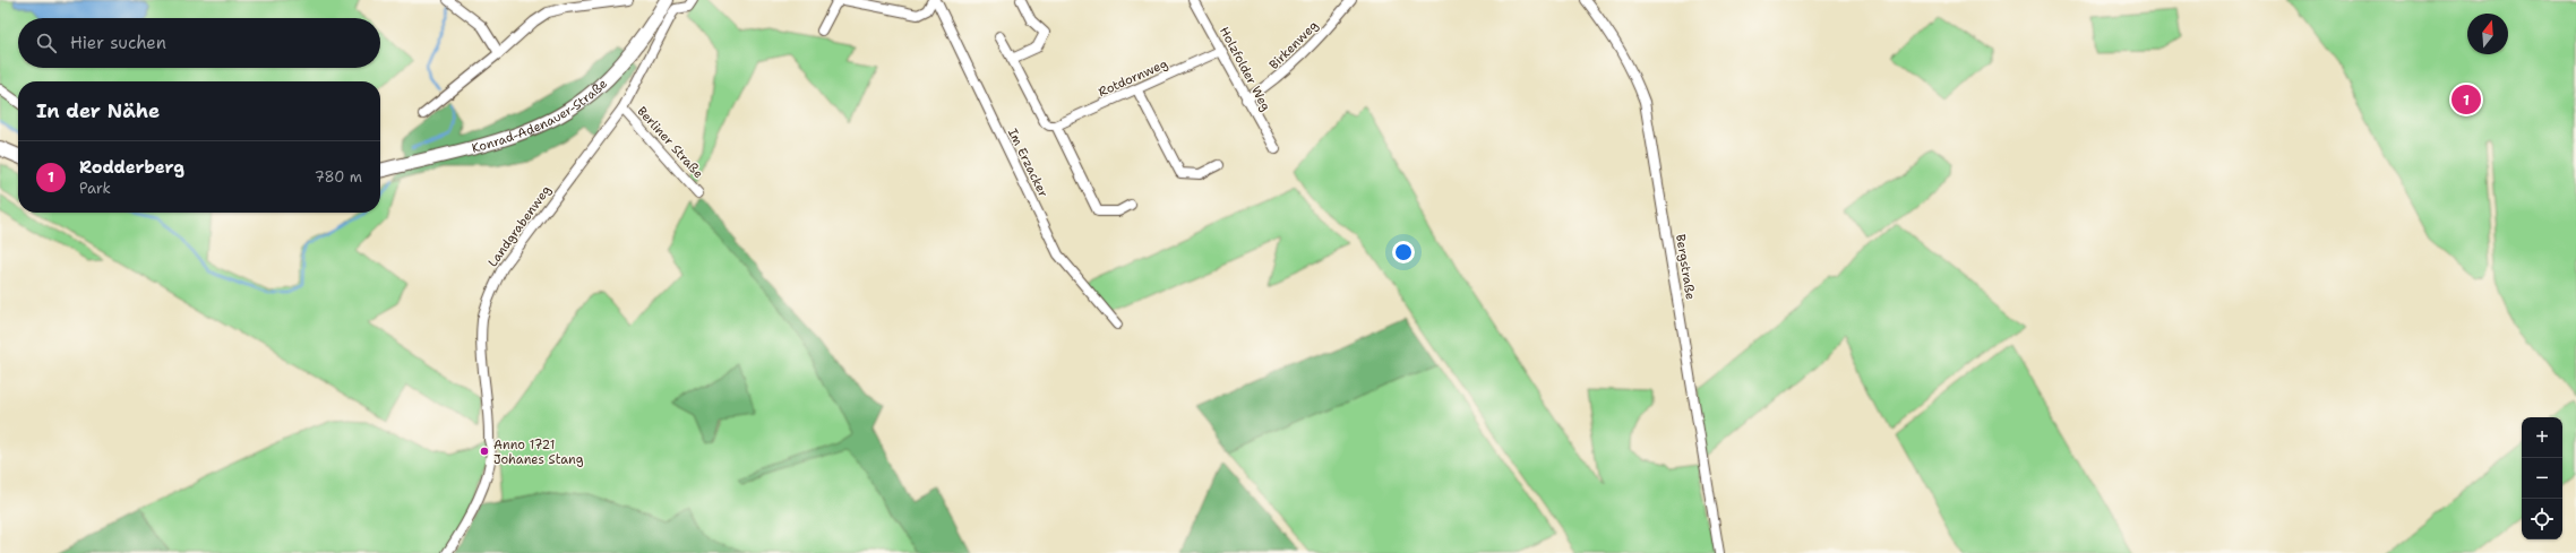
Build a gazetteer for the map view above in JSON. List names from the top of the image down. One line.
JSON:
{"streets":{"main road":["Konrad-Adenauer-Straße"],"street":["Birkenweg","Holzfolder Weg","Rotdornweg","Berliner Straße","Im Erzacker","Landgrabenweg","Bergstraße"]},"crossings":[["Birkenweg","Holzfolder Weg"],["Holzfolder Weg","Rotdornweg"],["Berliner Straße","Landgrabenweg"]],"places":["Anno 1721 Johanes Stang"],"north":"top","page":{"search":"Hier suchen","heading":"In der Nähe","pins":"1","list":[{"mark":"1","name":"Rodderberg","note":"Park","value":"780 m"}],"map_buttons":["+","−"]}}
